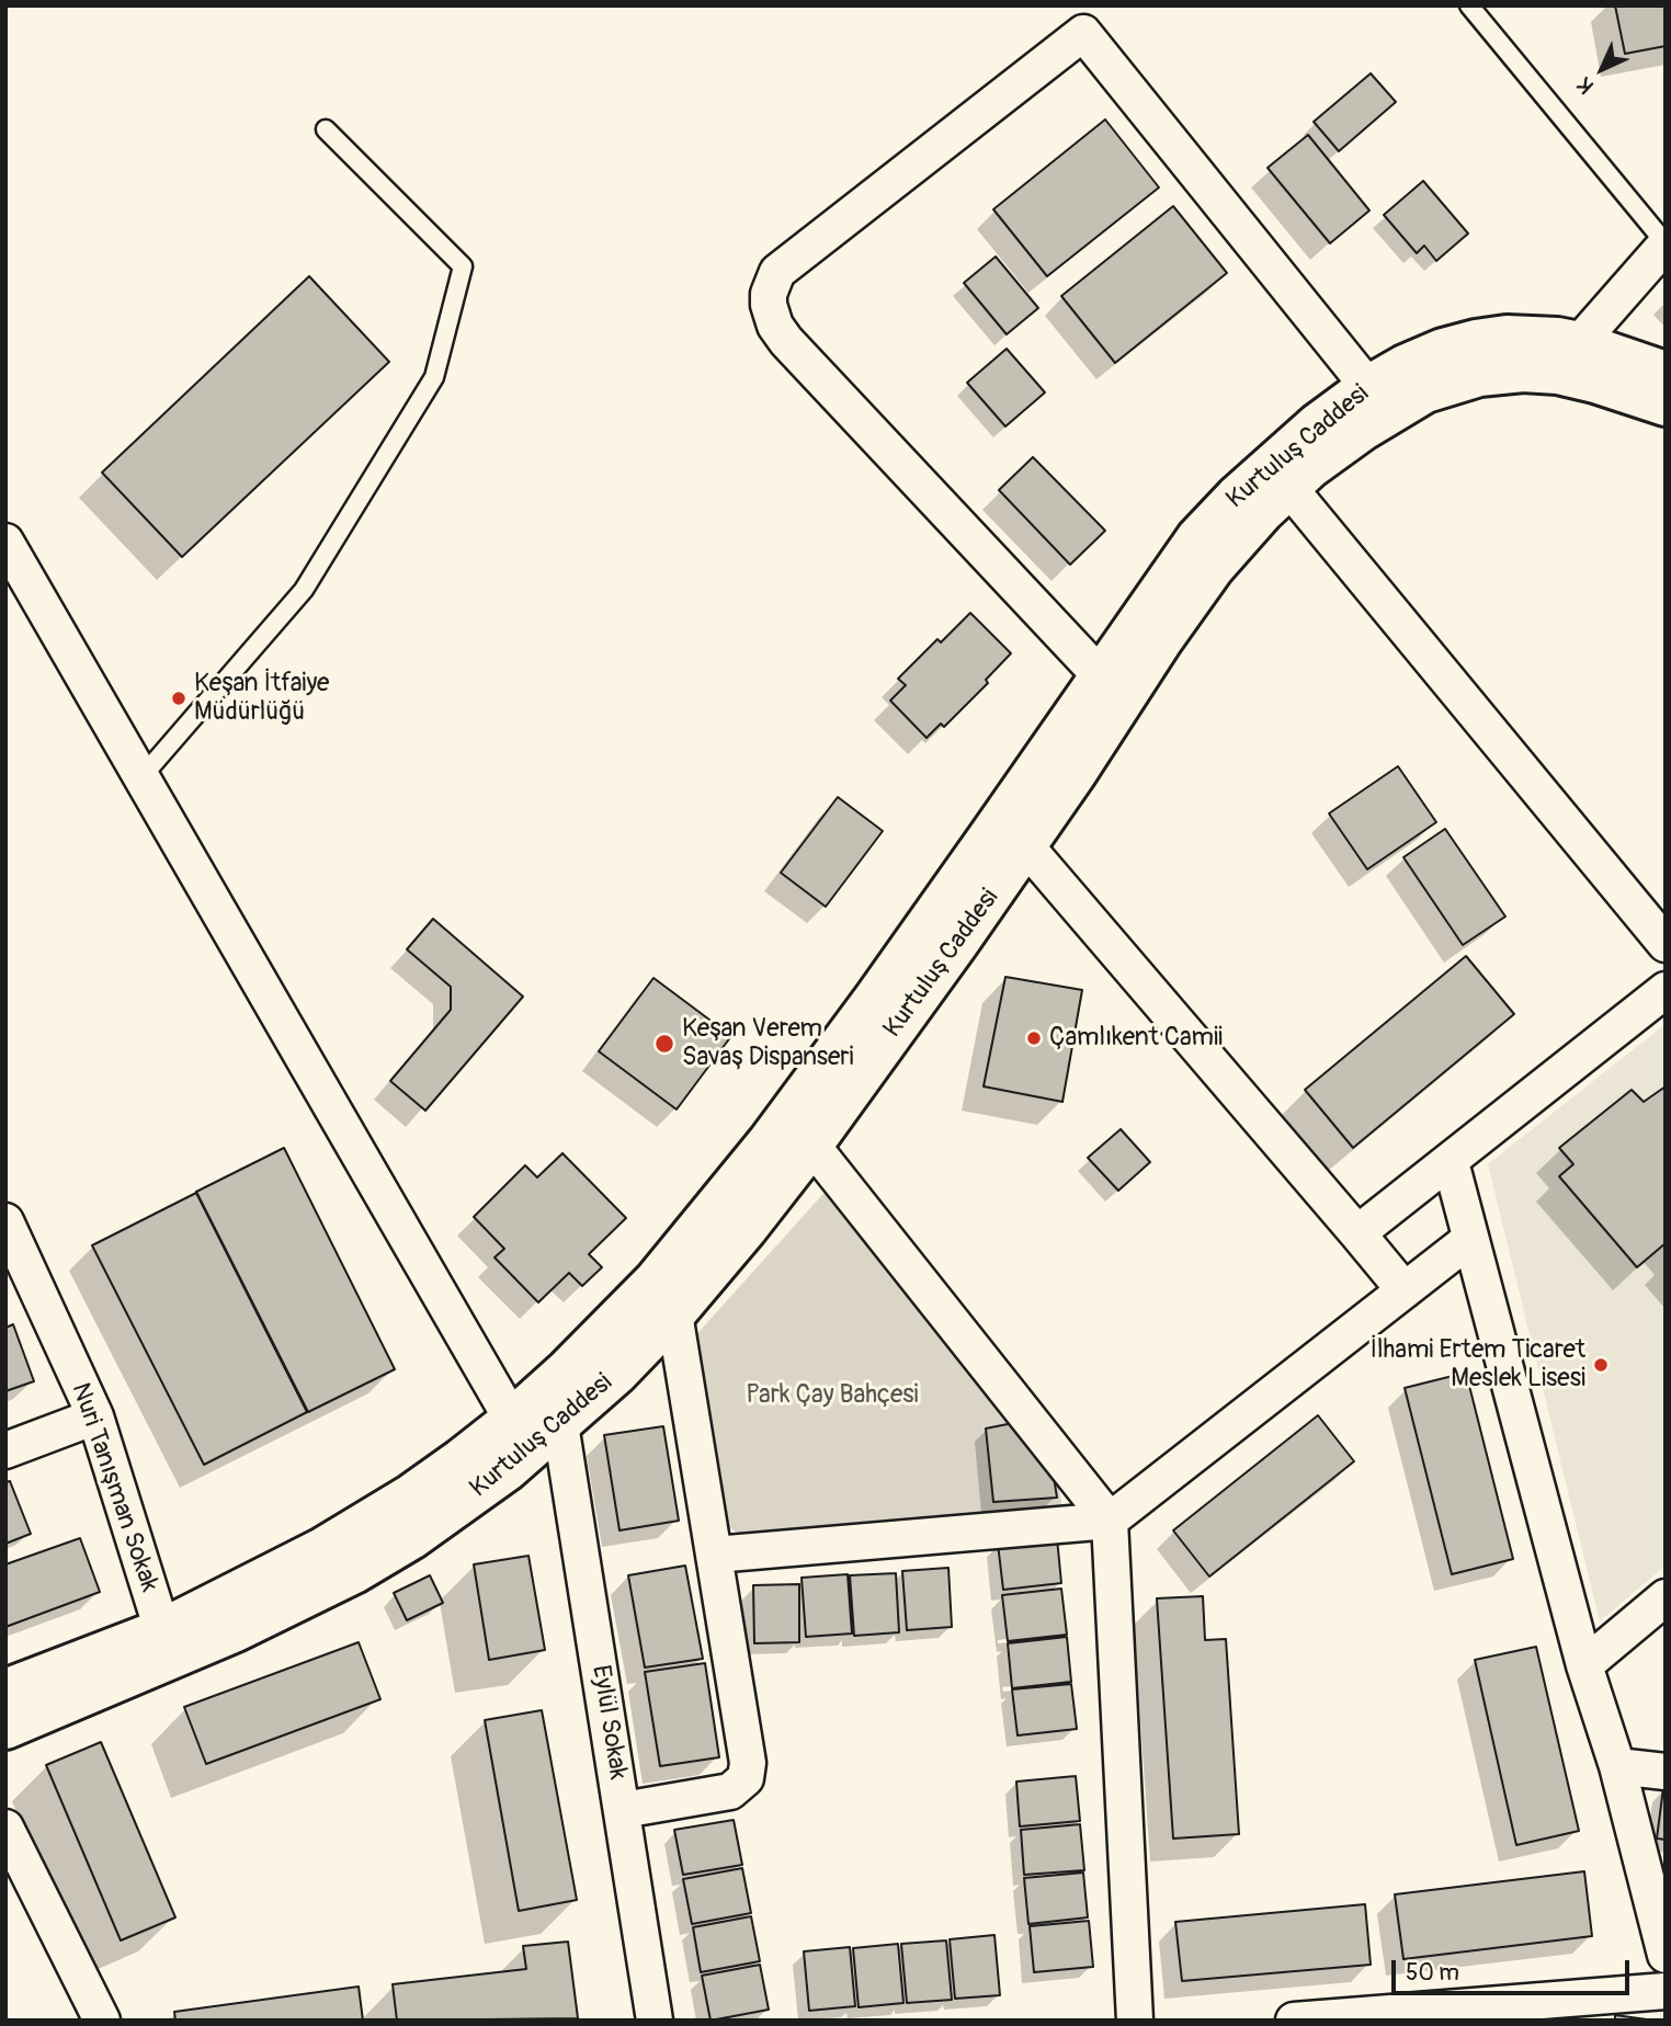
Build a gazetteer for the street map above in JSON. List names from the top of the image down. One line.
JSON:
{"streets":{"main road":["Kurtuluş Caddesi"],"street":["Nuri Tanışman Sokak","Eylül Sokak"]},"crossings":[["Kurtuluş Caddesi","Nuri Tanışman Sokak"],["Kurtuluş Caddesi","Eylül Sokak"]],"parks":["Park Çay Bahçesi"],"places":["Keşan İtfaiye Müdürlüğü","Çamlıkent Camii","Keşan Verem Savaş Dispanseri","İlhami Ertem Ticaret Meslek Lisesi"],"scale_bar":"50 m","north":"bottom left"}
